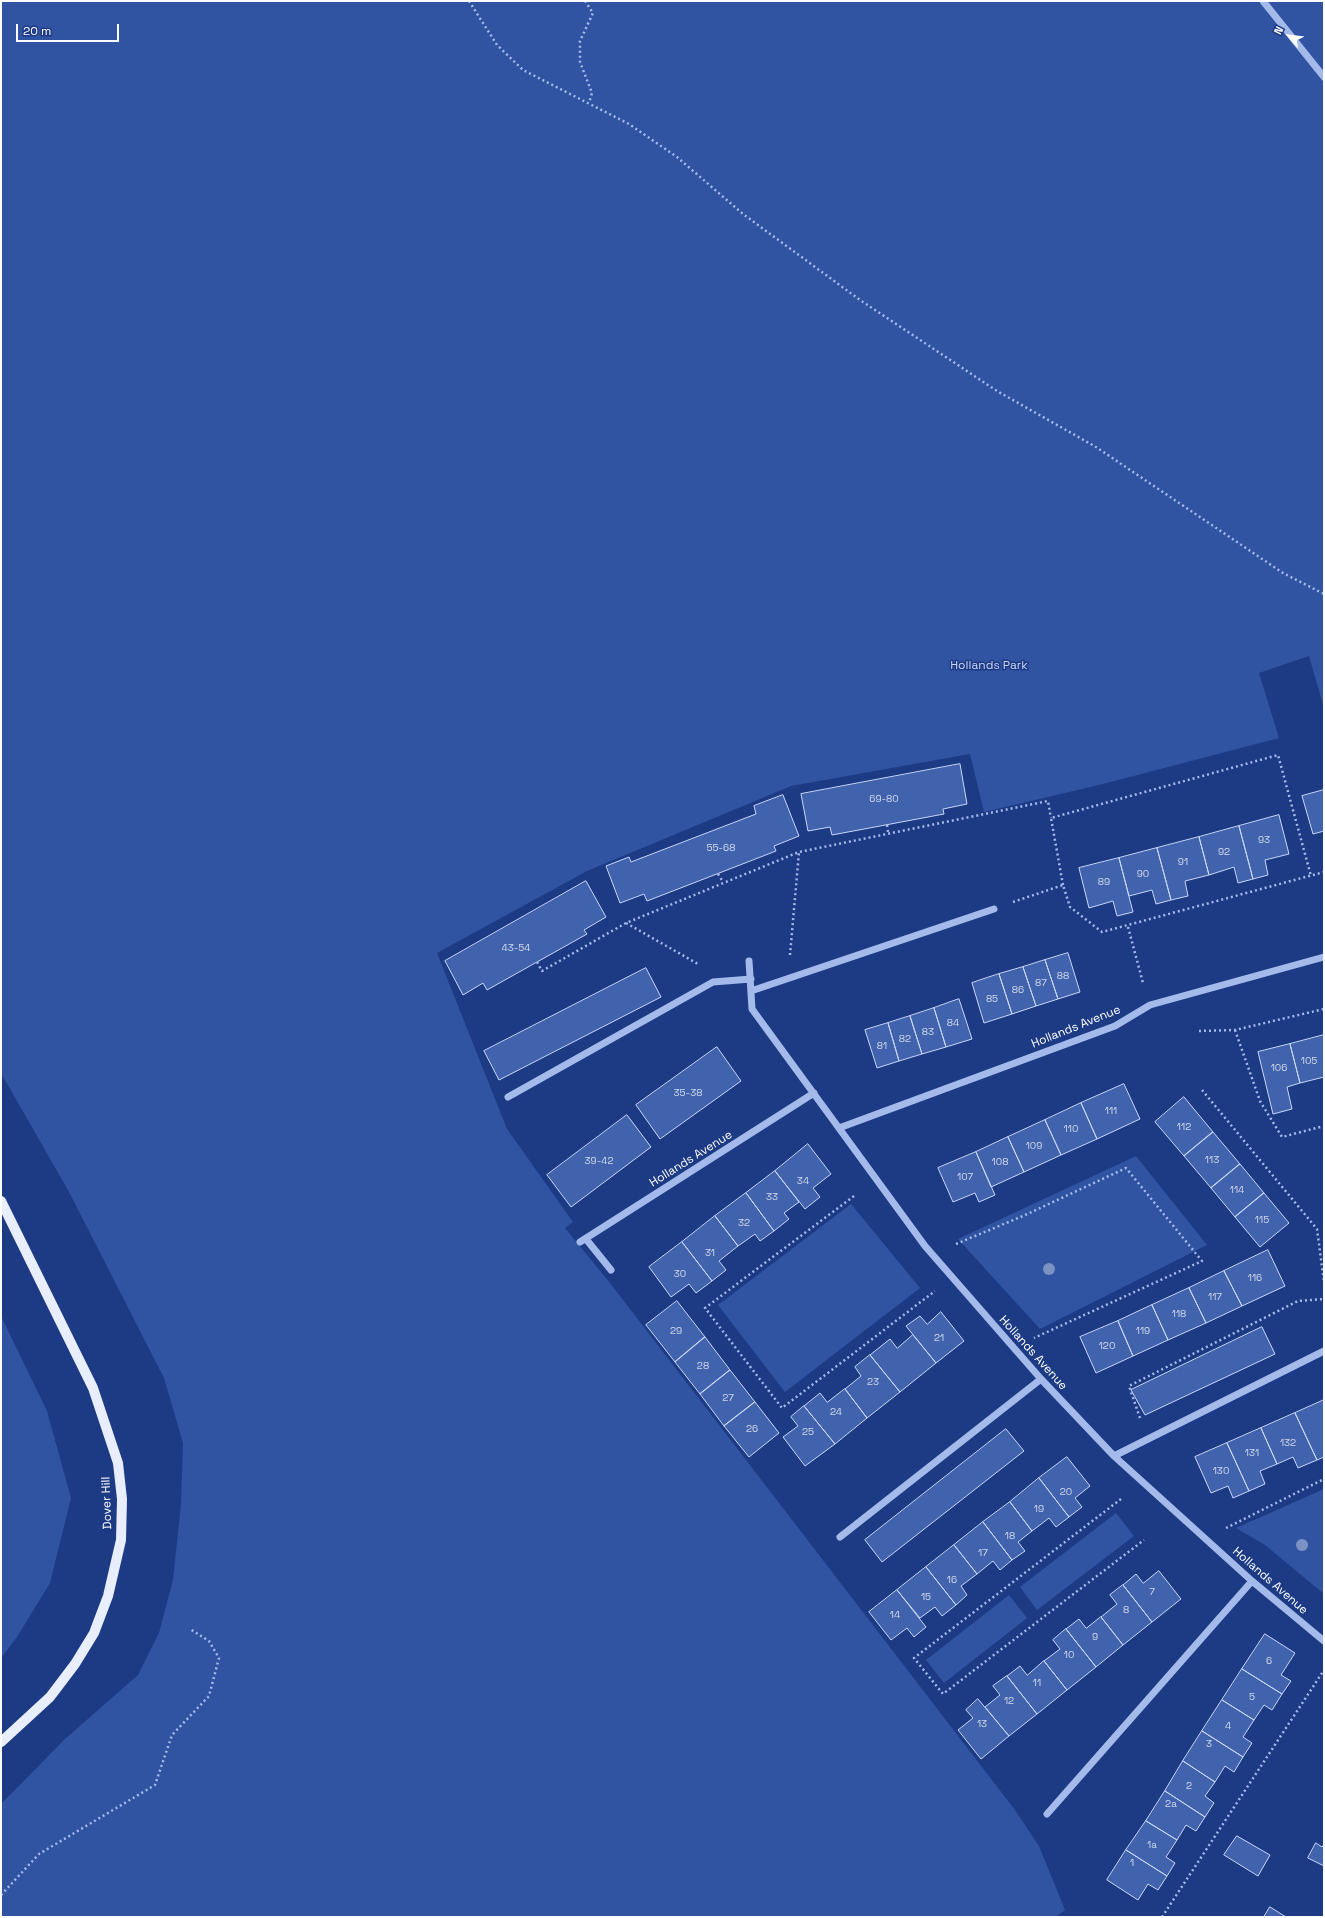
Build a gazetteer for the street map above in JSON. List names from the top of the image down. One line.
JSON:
{"streets":{"main road":["Dover Hill"],"street":["Hollands Avenue"]},"parks":["Hollands Park"],"house_numbers":["69-80","93","55-68","92","91","90","89","43-54","88","87","86","85","84","83","82","81","105","106","35-38","111","112","110","109","113","39-42","108","107","34","114","33","115","32","31","30","116","117","118","29","119","21","120","28","23","27","24","26","25","132","131","130","20","19","18","17","16","7","15","8","14","9","10","6","11","5","12","13","4","3","2","2a","1a","1"],"scale_bar":"20 m","north":"top left"}
